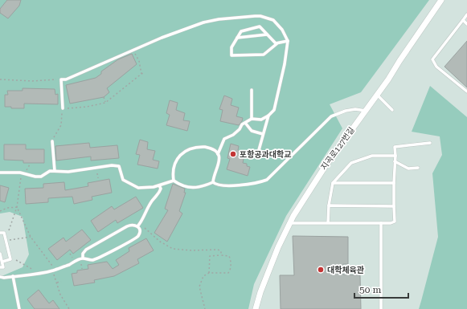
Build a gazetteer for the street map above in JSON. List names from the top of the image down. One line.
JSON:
{"streets":{"street":["지곡로127번길"]},"places":["포항공과대학교","대학체육관"],"scale_bar":"50 m"}
